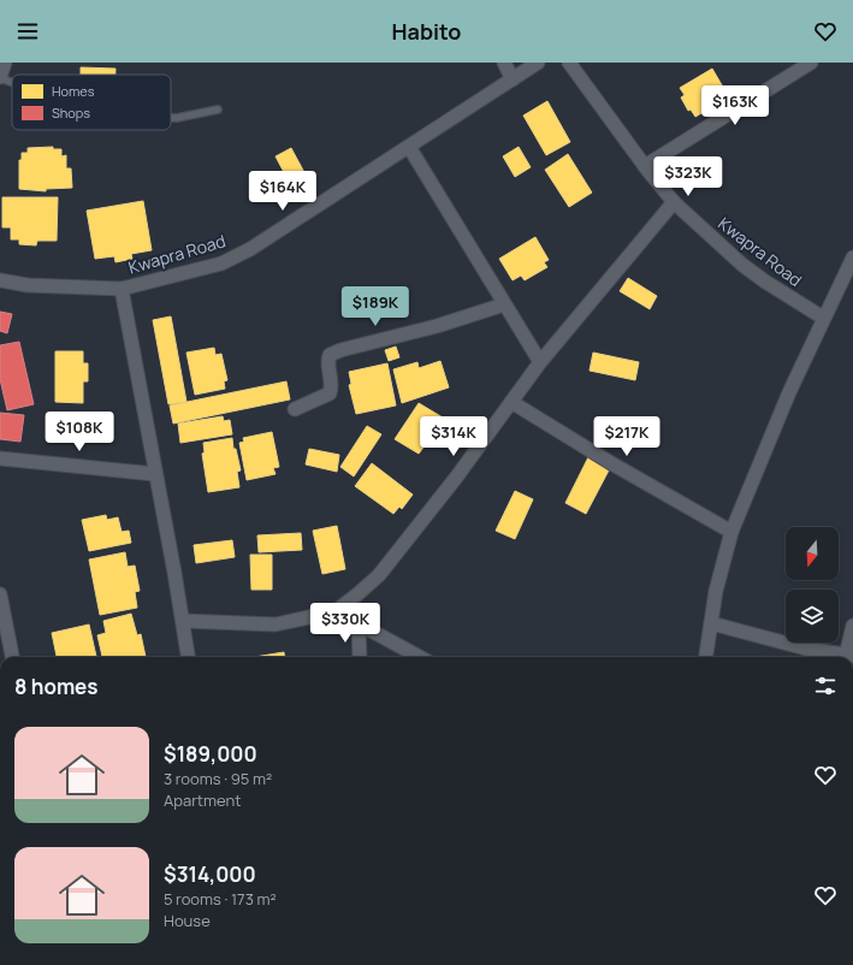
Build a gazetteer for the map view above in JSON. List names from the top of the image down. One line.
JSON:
{"streets":{"street":["Kwapra Road"]},"legend":["Homes","Shops"],"north":"bottom","page":{"header":"Habito","price":["$163K","$323K","$164K","$189K","$108K","$314K","$217K","$330K"],"heading":"8 homes","list":[{"name":"$189,000","note":"3 rooms · 95 m² · Apartment"},{"name":"$314,000","note":"5 rooms · 173 m² · House"}]}}
